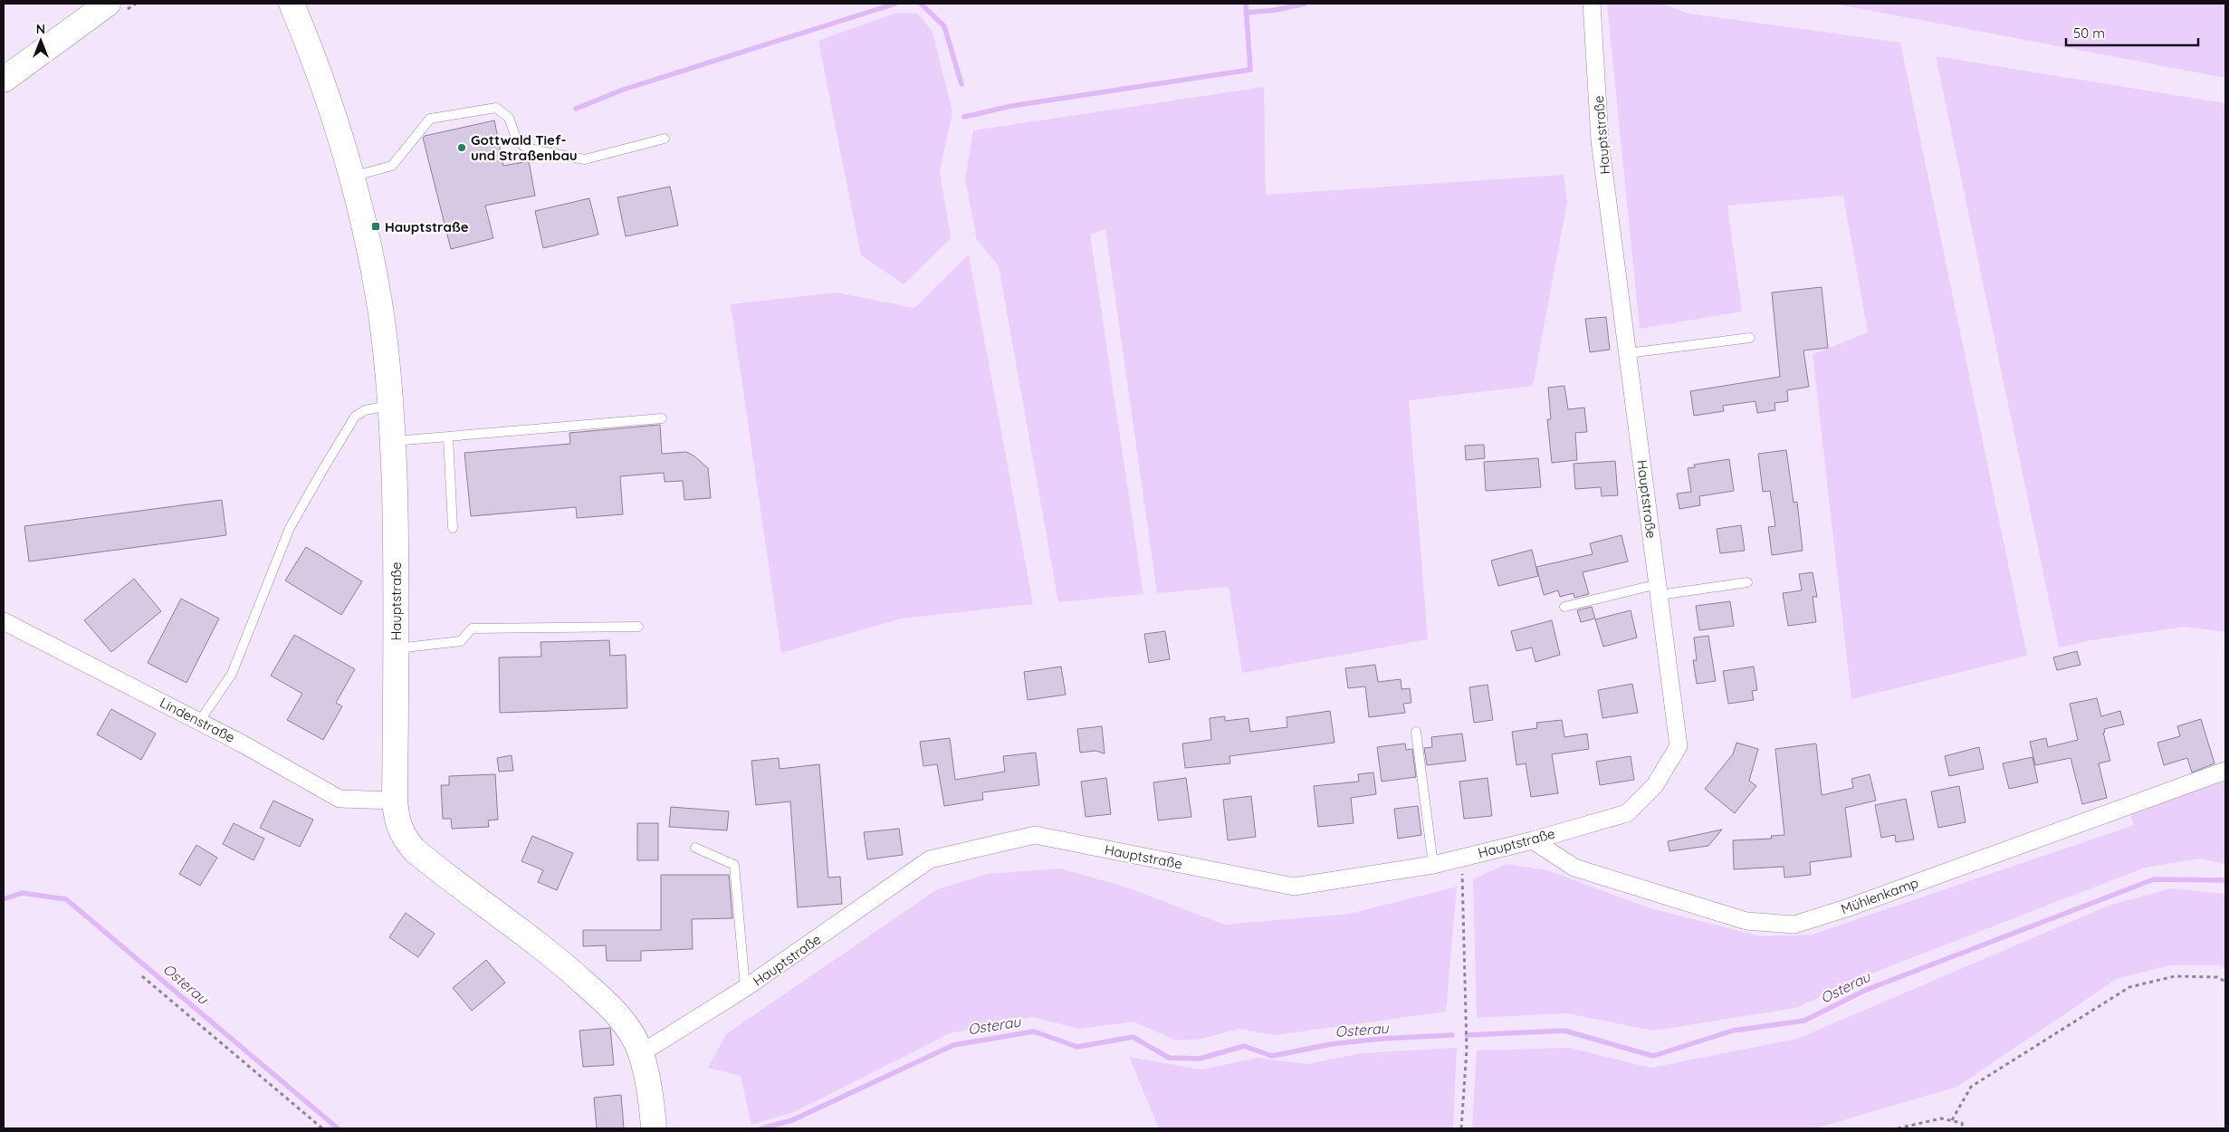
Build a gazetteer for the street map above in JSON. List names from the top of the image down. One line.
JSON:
{"streets":{"street":["Hauptstraße","Lindenstraße","Mühlenkamp"]},"crossings":[["Hauptstraße","Lindenstraße"],["Hauptstraße","Mühlenkamp"]],"water":["Osterau"],"places":{"other":["Gottwald Tief- und Straßenbau"],"transit":["Hauptstraße"]},"scale_bar":"50 m","north":"top"}
